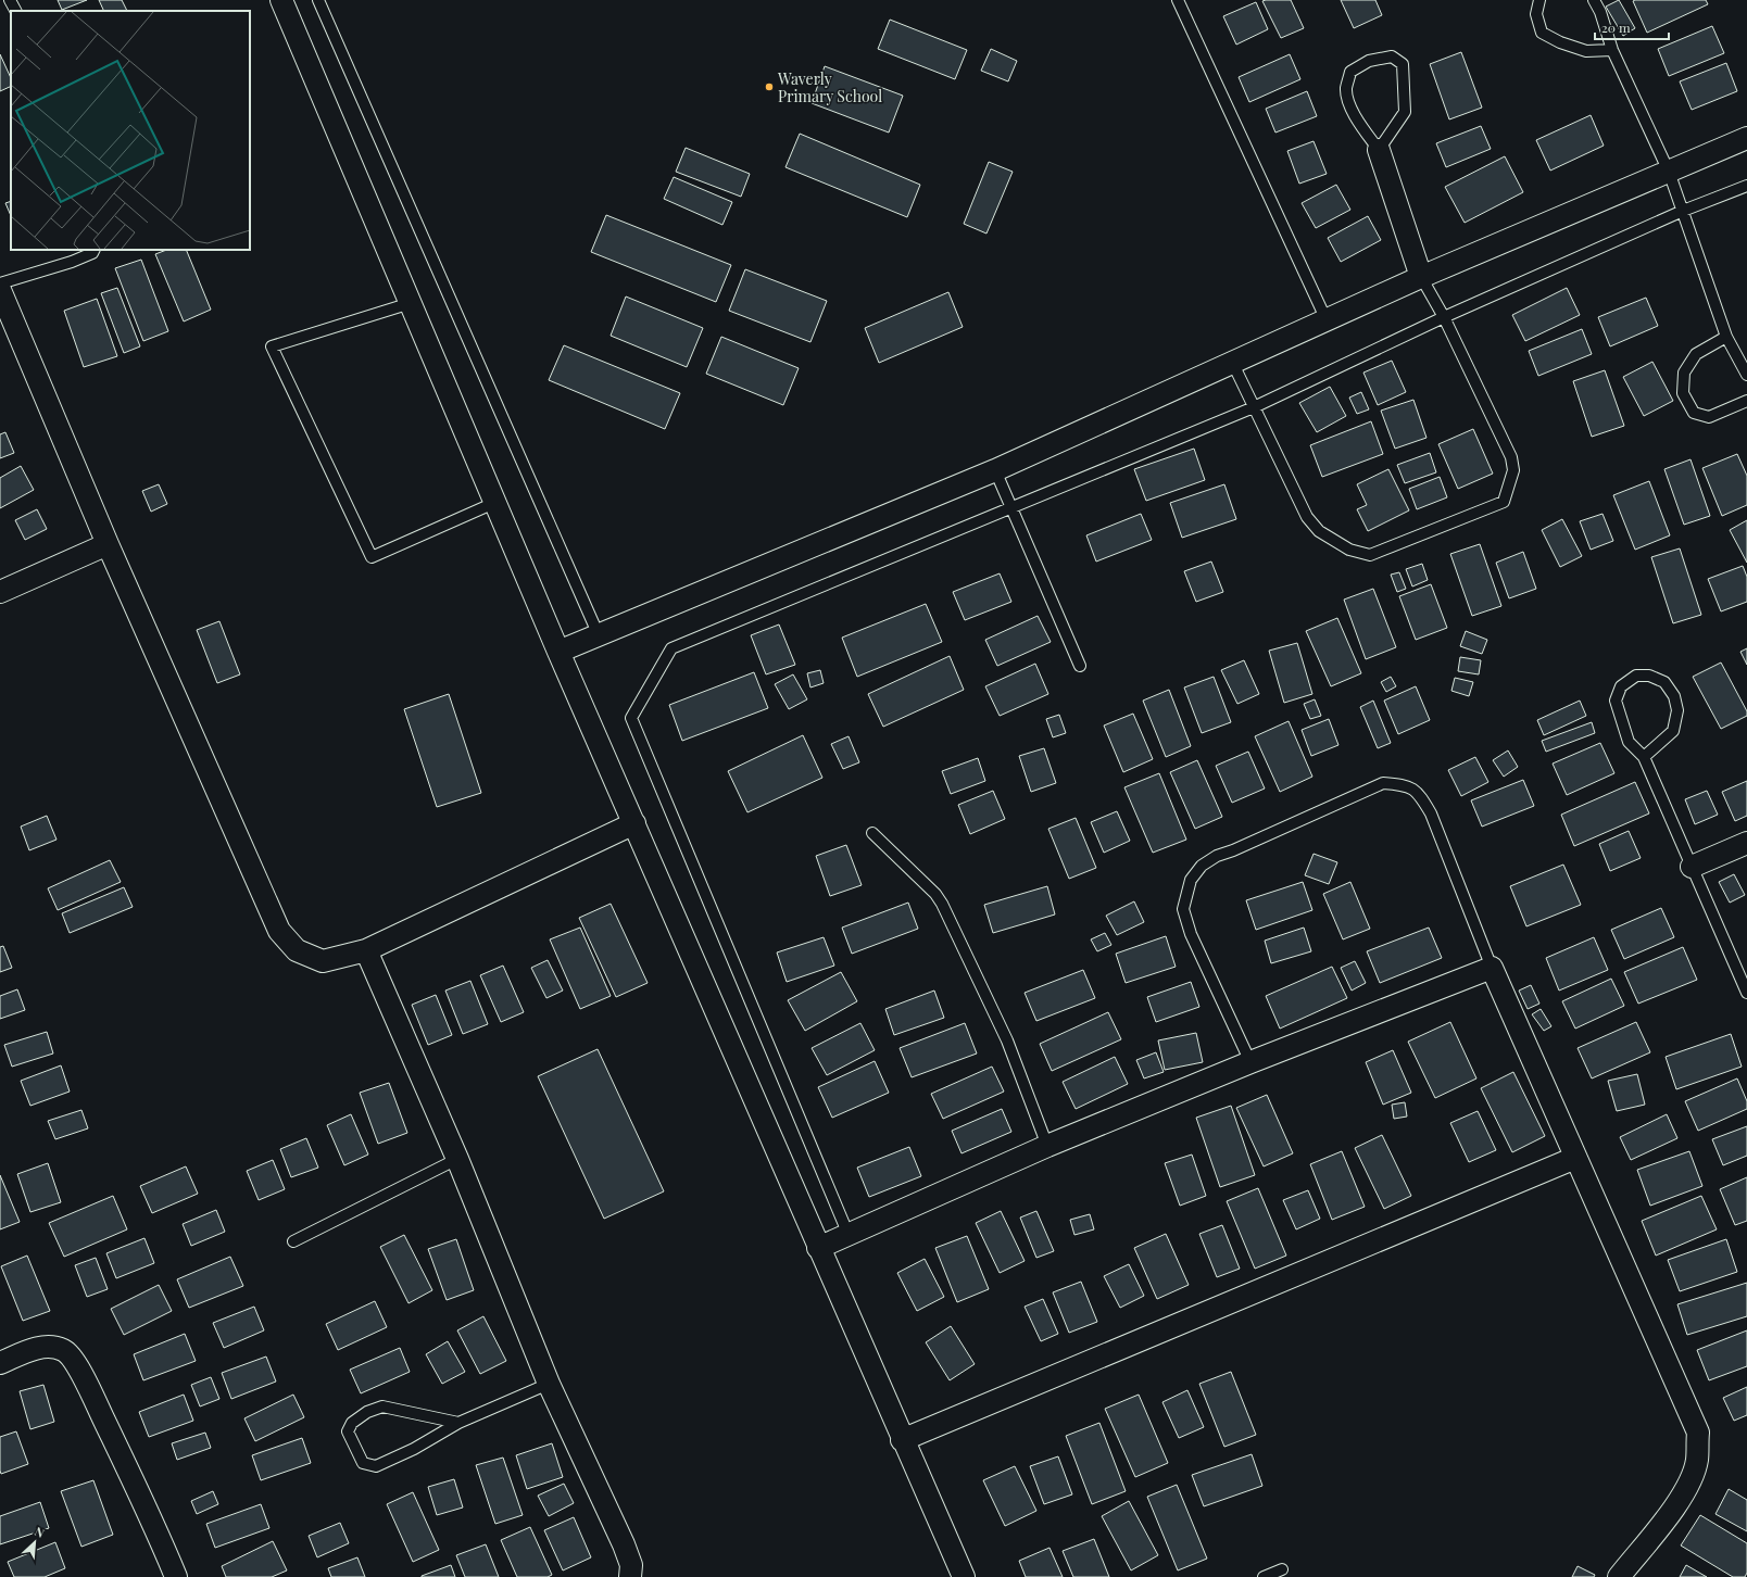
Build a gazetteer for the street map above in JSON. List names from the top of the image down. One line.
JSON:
{"places":["Waverly Primary School"],"scale_bar":"20 m","north":"top right"}
